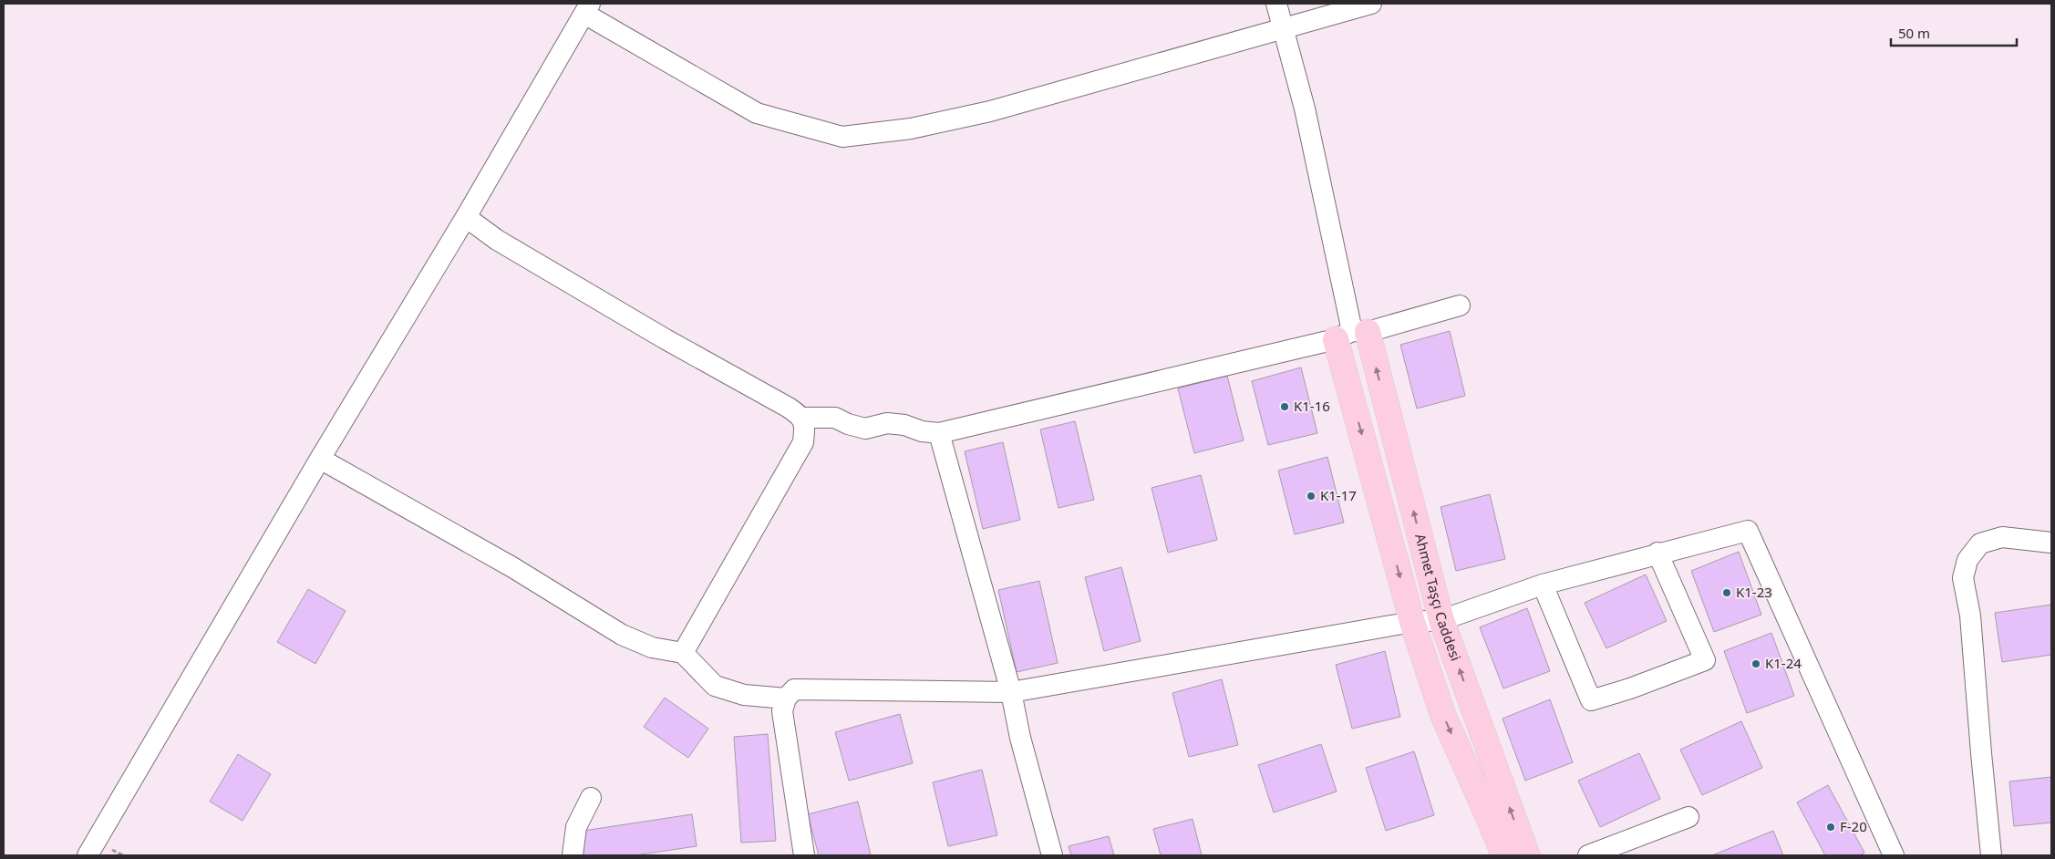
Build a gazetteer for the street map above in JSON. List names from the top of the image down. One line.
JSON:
{"streets":{"main road":["Ahmet Taşçı Caddesi"]},"places":["K1-16","K1-17","K1-23","K1-24","F-20"],"scale_bar":"50 m"}
